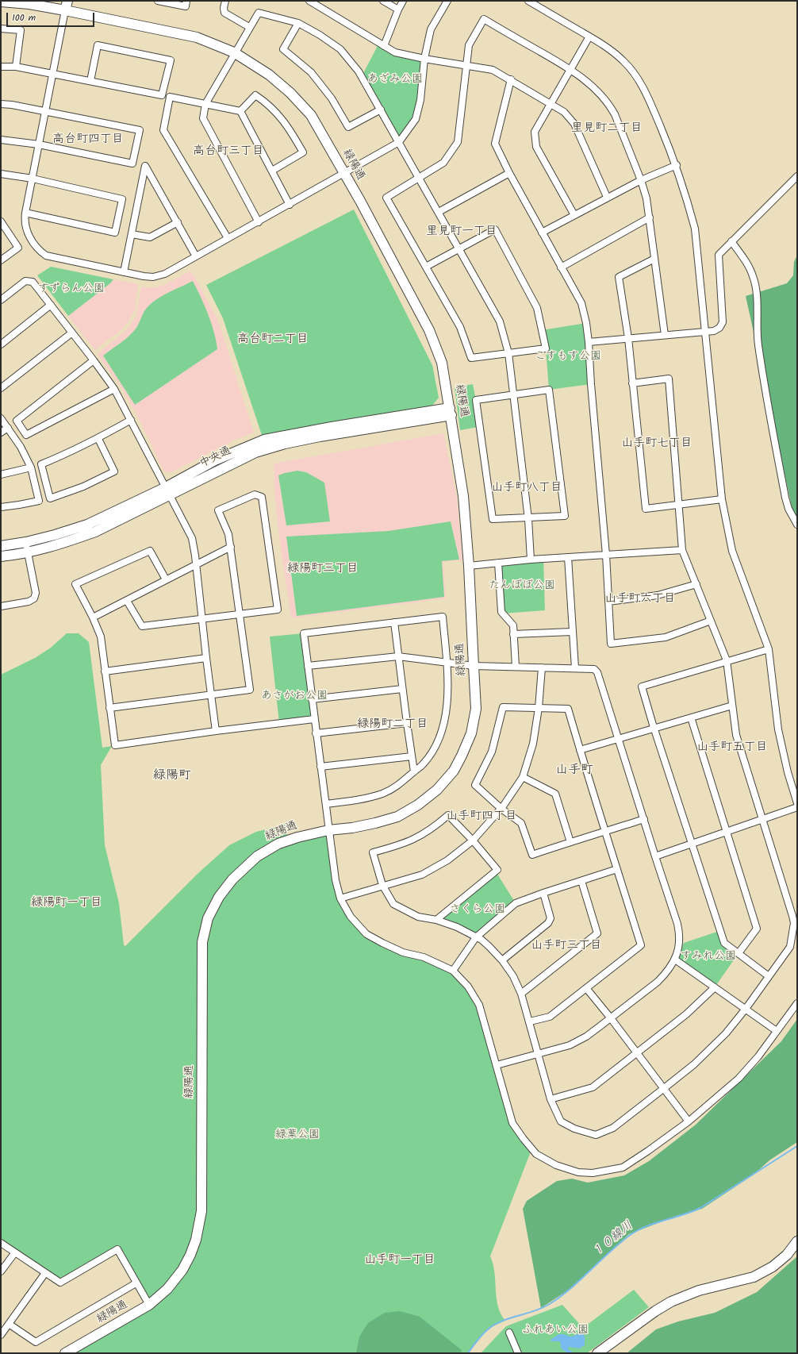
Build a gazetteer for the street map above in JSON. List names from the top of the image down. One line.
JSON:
{"streets":{"street":["緑陽通","中央通"]},"crossings":[["緑陽通","中央通"]],"districts":["里見町二丁目","高台町四丁目","高台町三丁目","里見町一丁目","高台町二丁目","山手町七丁目","山手町八丁目","緑陽町三丁目","山手町六丁目","緑陽町二丁目","山手町五丁目","山手町","緑陽町","山手町四丁目","緑陽町一丁目","山手町三丁目","山手町一丁目"],"water":["１０線川"],"parks":["あざみ公園","すずらん公園","こすもす公園","たんぽぽ公園","あさがお公園","さくら公園","すみれ公園","緑葉公園","ふれあい公園"],"scale_bar":"100 m"}
